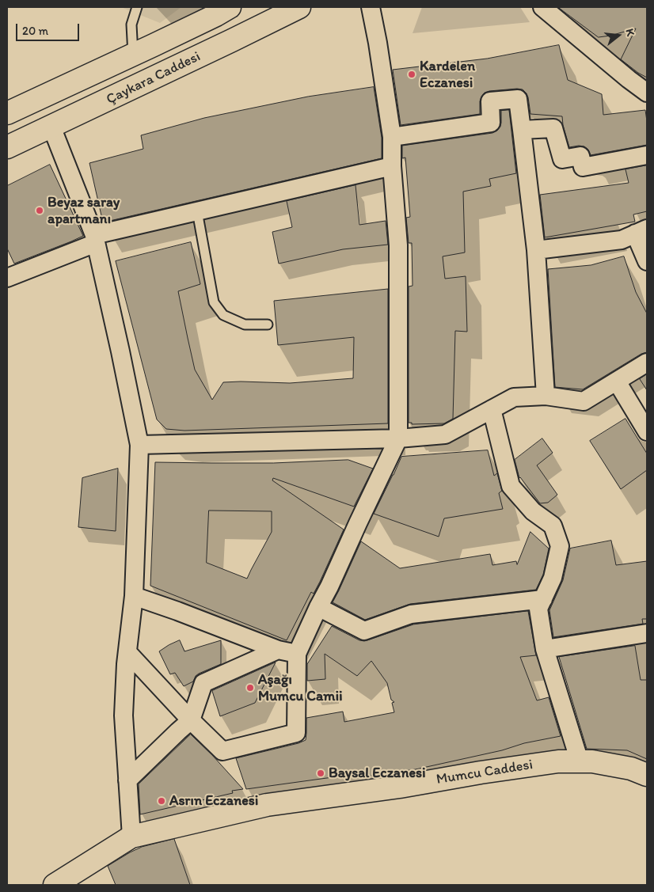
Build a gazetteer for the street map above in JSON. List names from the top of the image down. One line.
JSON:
{"streets":{"street":["Çaykara Caddesi","Mumcu Caddesi"]},"places":["Kardelen Eczanesi","Beyaz saray apartmanı","Aşağı Mumcu Camii","Baysal Eczanesi","Asrın Eczanesi"],"scale_bar":"20 m","north":"right"}
